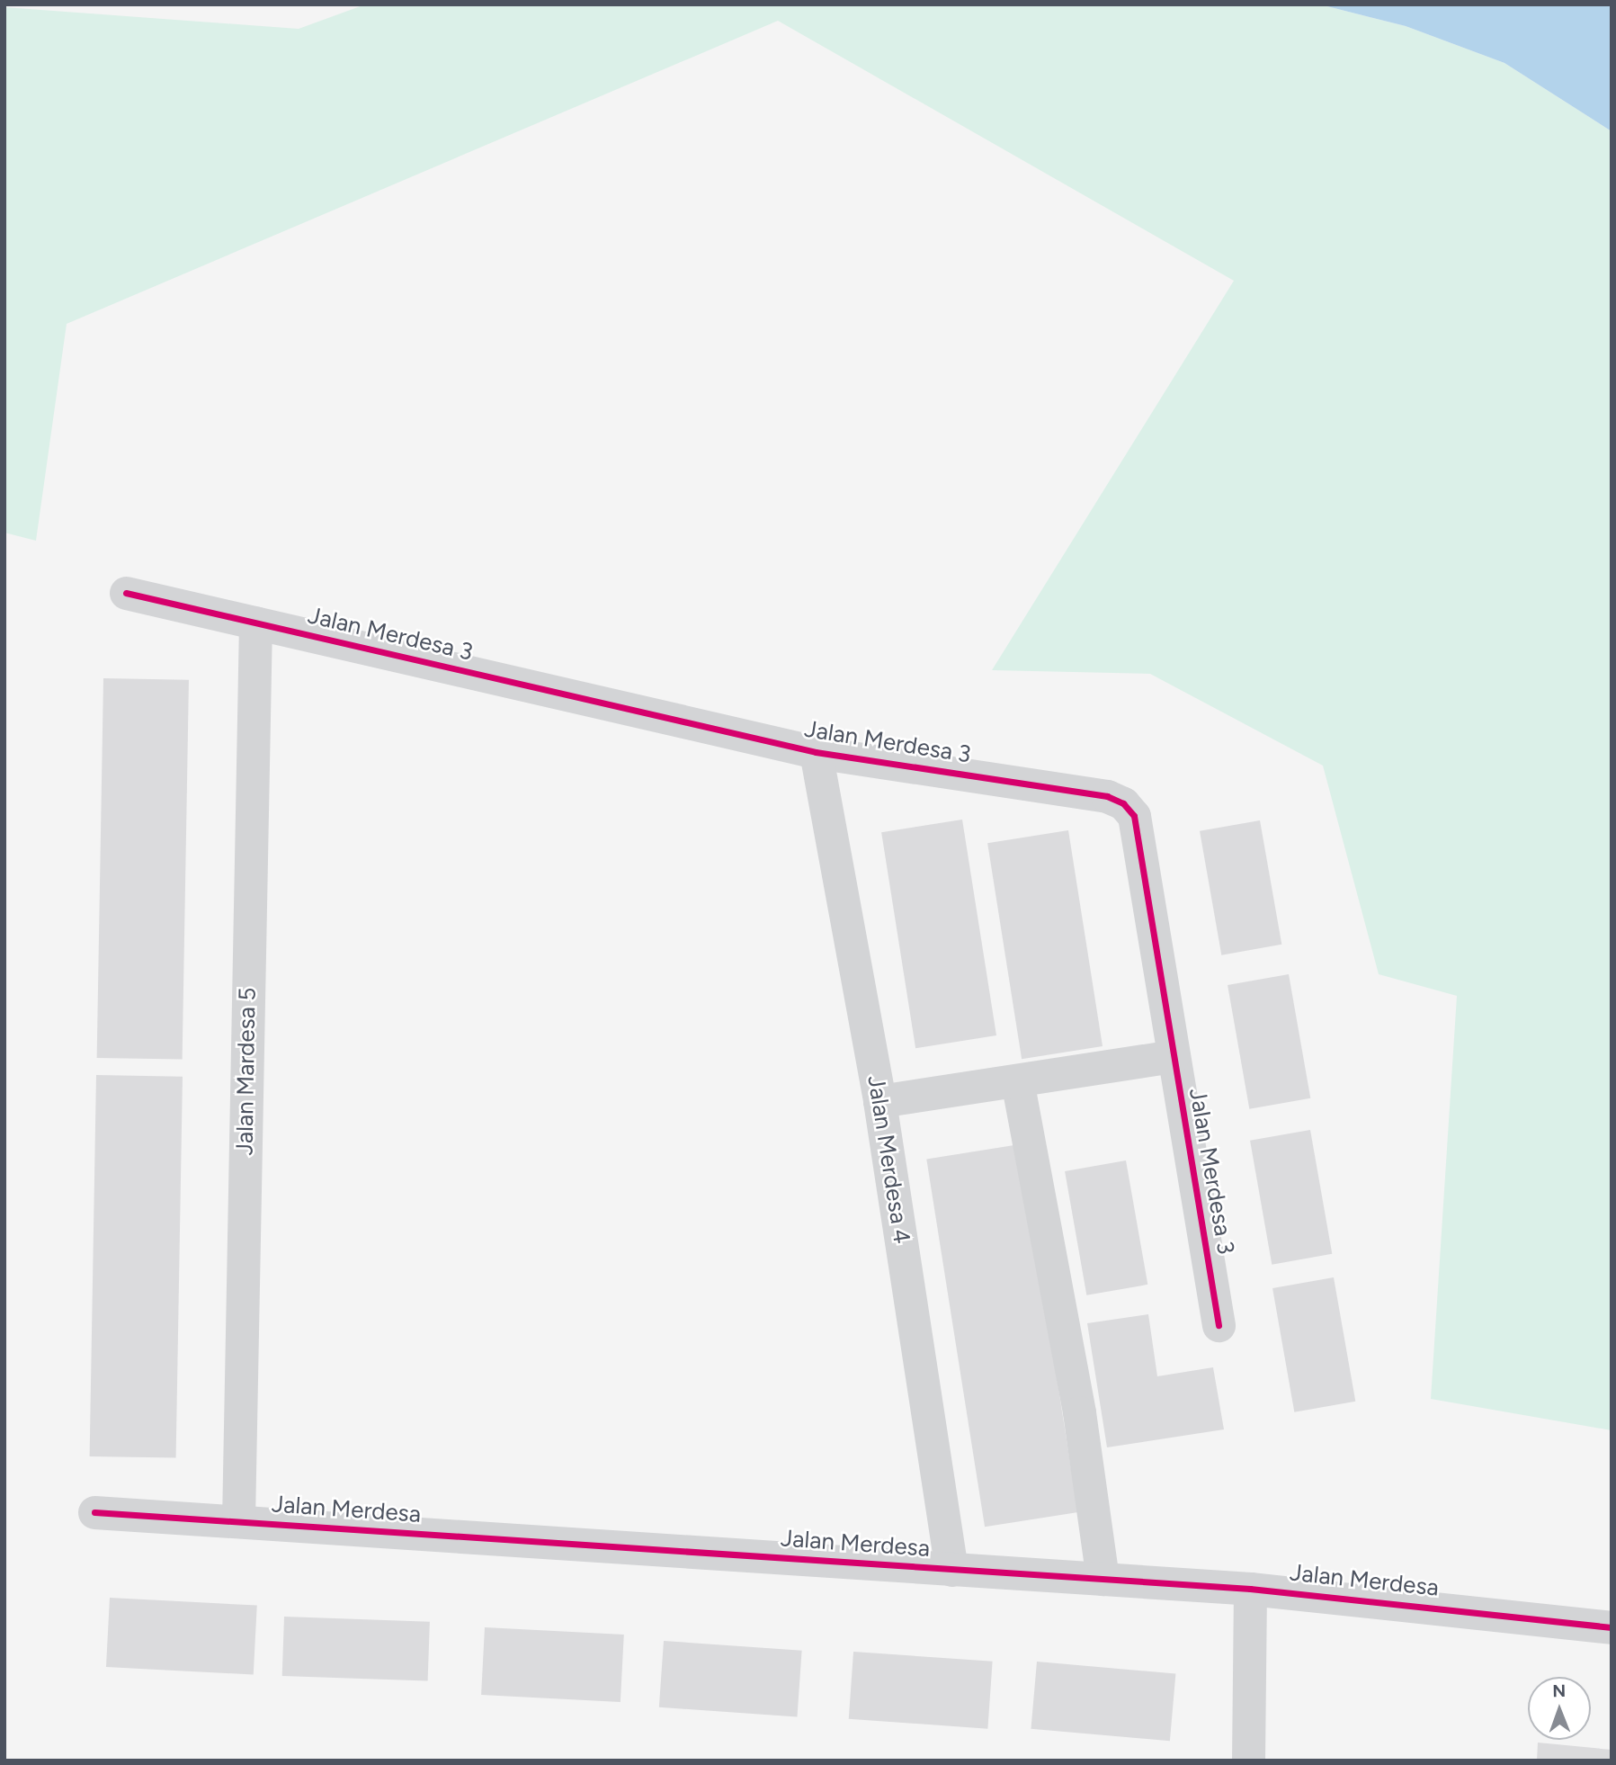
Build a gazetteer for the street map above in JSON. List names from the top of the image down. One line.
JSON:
{"streets":{"street":["Jalan Merdesa 3","Jalan Mardesa 5","Jalan Merdesa 4","Jalan Merdesa"]},"crossings":[["Jalan Merdesa 3","Jalan Mardesa 5"],["Jalan Merdesa 3","Jalan Merdesa 4"],["Jalan Mardesa 5","Jalan Merdesa"],["Jalan Merdesa 4","Jalan Merdesa"]],"north":"top"}
